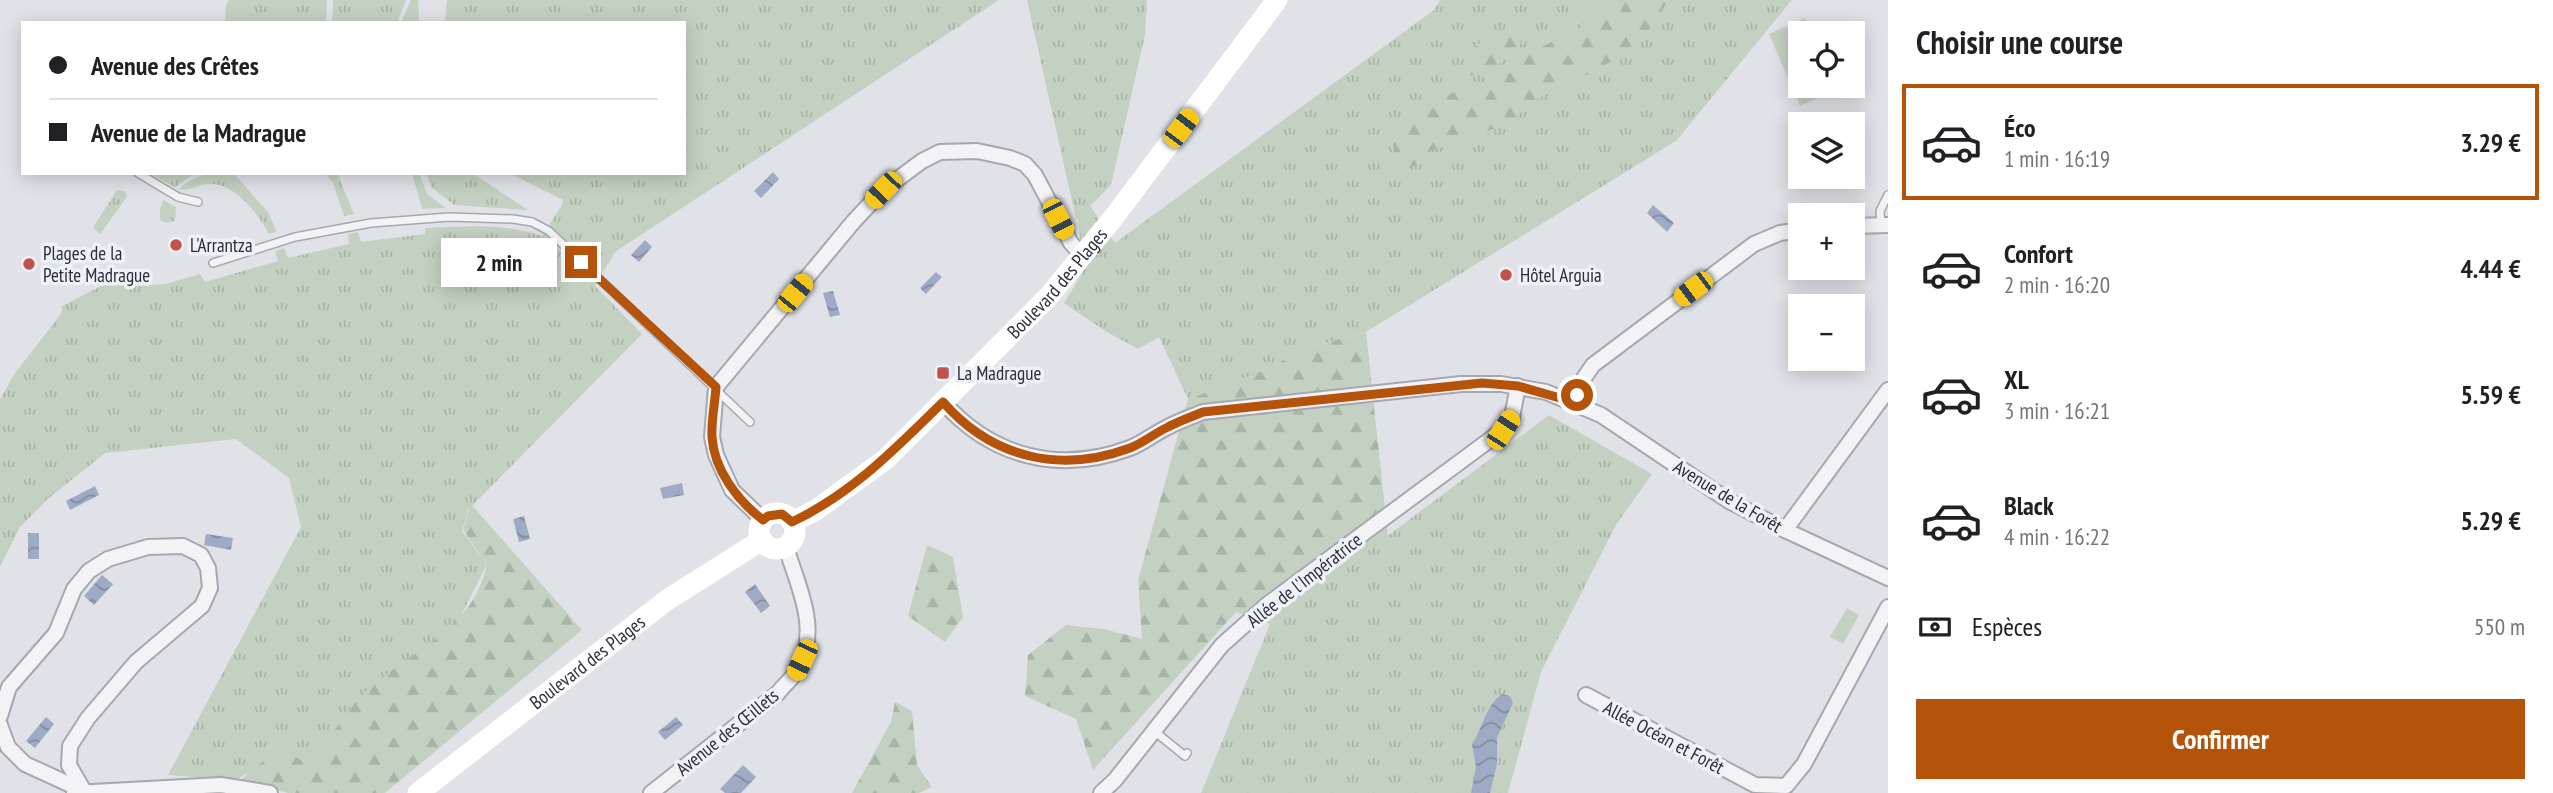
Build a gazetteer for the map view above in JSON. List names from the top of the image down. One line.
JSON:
{"streets":{"main road":["Boulevard des Plages"],"street":["Avenue de la Forêt","Allée de l'Impératrice","Avenue des Œillets","Allée Océan et Forêt"]},"crossings":[["Boulevard des Plages","Avenue de la Forêt"],["Boulevard des Plages","Avenue des Œillets"],["Avenue de la Forêt","Allée de l'Impératrice"]],"places":{"other":["L'Arrantza","Plages de la Petite Madrague","Hôtel Arguia"],"transit":["La Madrague"]},"page":{"heading":"Choisir une course","map_buttons":["+","−"],"banner":["Avenue des Crêtes","Avenue de la Madrague"],"list":[{"name":"Éco","note":"1 min · 16:19","value":"3.29 €"},{"name":"Confort","note":"2 min · 16:20","value":"4.44 €"},{"name":"XL","note":"3 min · 16:21","value":"5.59 €"},{"name":"Black","note":"4 min · 16:22","value":"5.29 €"}],"bubble":"2 min","pay":["Espèces","550 m"],"buttons":"Confirmer"}}
